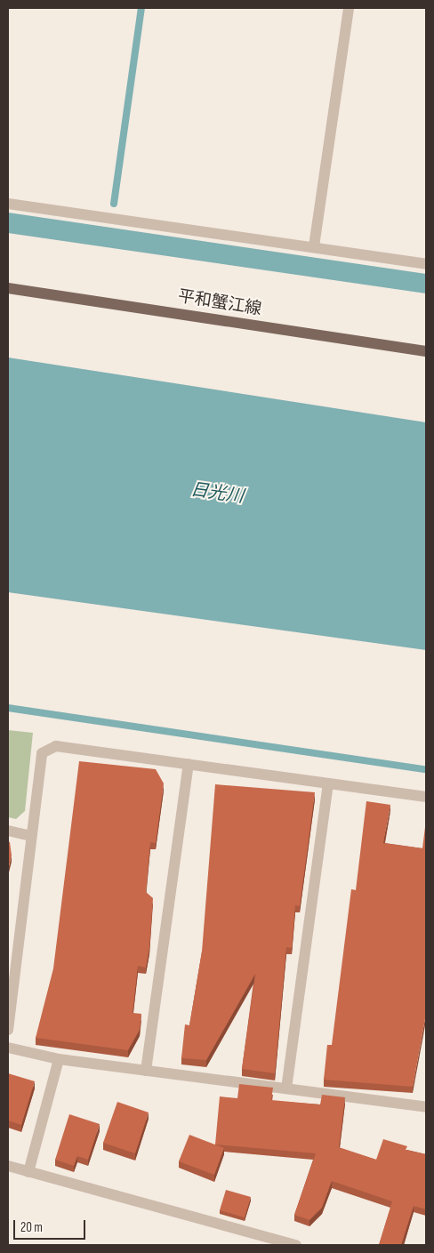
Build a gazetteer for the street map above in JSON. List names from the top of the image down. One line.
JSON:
{"streets":{"main road":["平和蟹江線"]},"water":["日光川"],"scale_bar":"20 m"}
